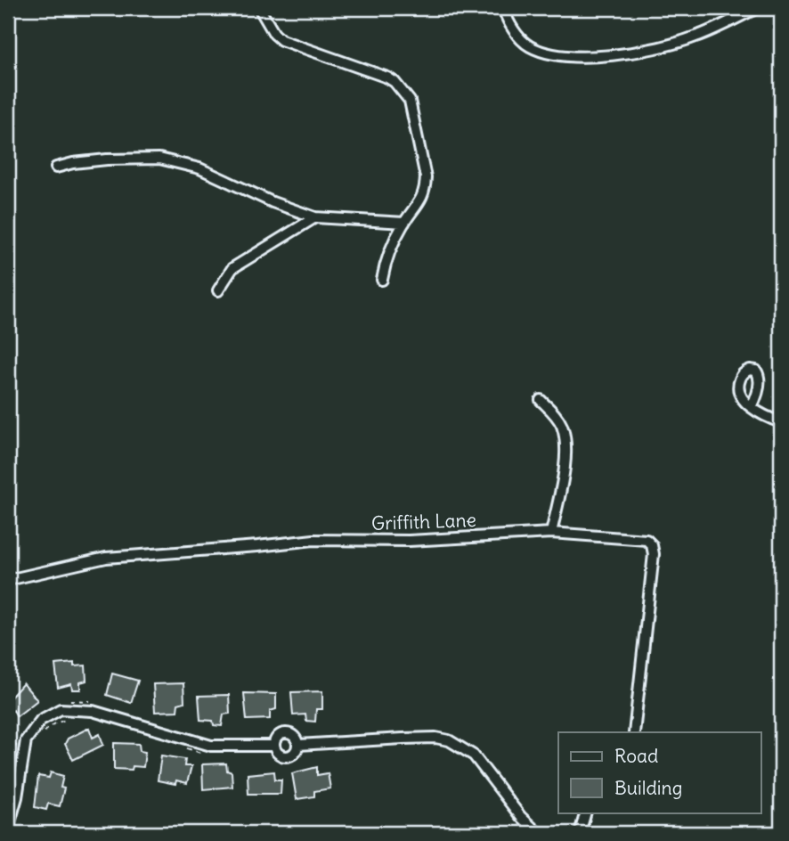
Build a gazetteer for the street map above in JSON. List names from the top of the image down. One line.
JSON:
{"streets":{"street":["Griffith Lane"]},"legend":["Road","Building"]}
